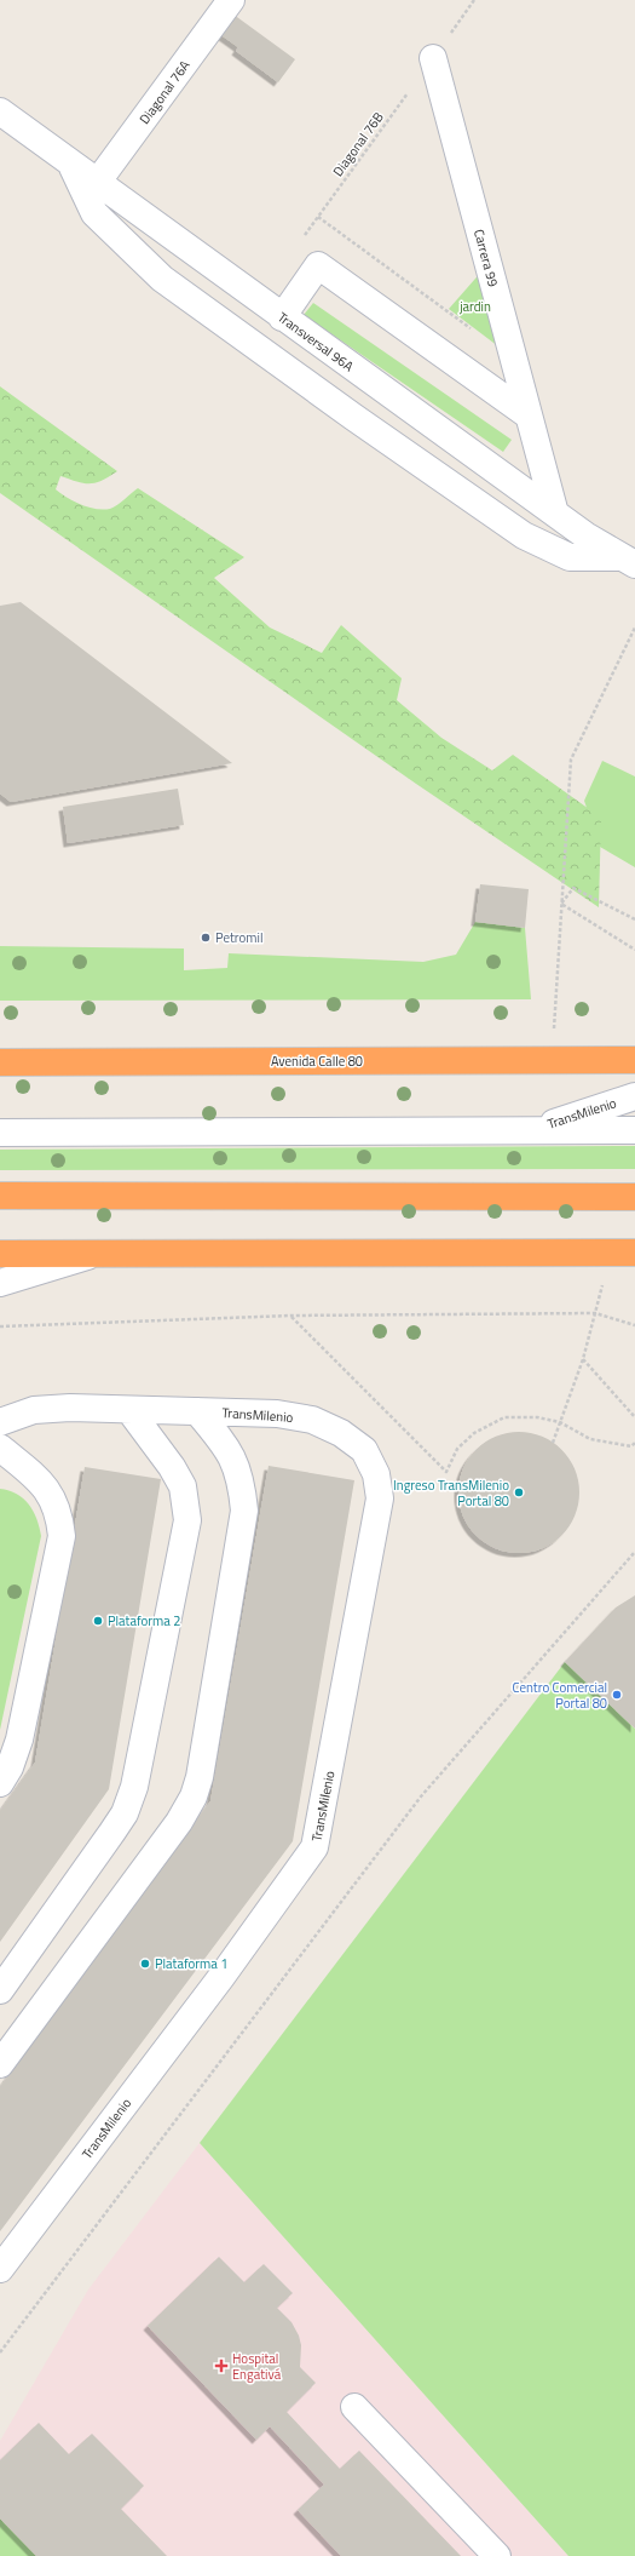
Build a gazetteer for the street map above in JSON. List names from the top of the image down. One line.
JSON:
{"streets":{"highway":["Avenida Calle 80"],"street":["Diagonal 76A","Carrera 99","Transversal 96A","TransMilenio"],"path":["Diagonal 76B"]},"crossings":[["Diagonal 76A","Transversal 96A"],["Diagonal 76B","Carrera 99"],["Carrera 99","Transversal 96A"]],"parks":["jardin"],"places":{"other":["Petromil","Ingreso TransMilenio Portal 80","Plataforma 2","Centro Comercial Portal 80","Plataforma 1"],"health":["Hospital Engativá"]}}
